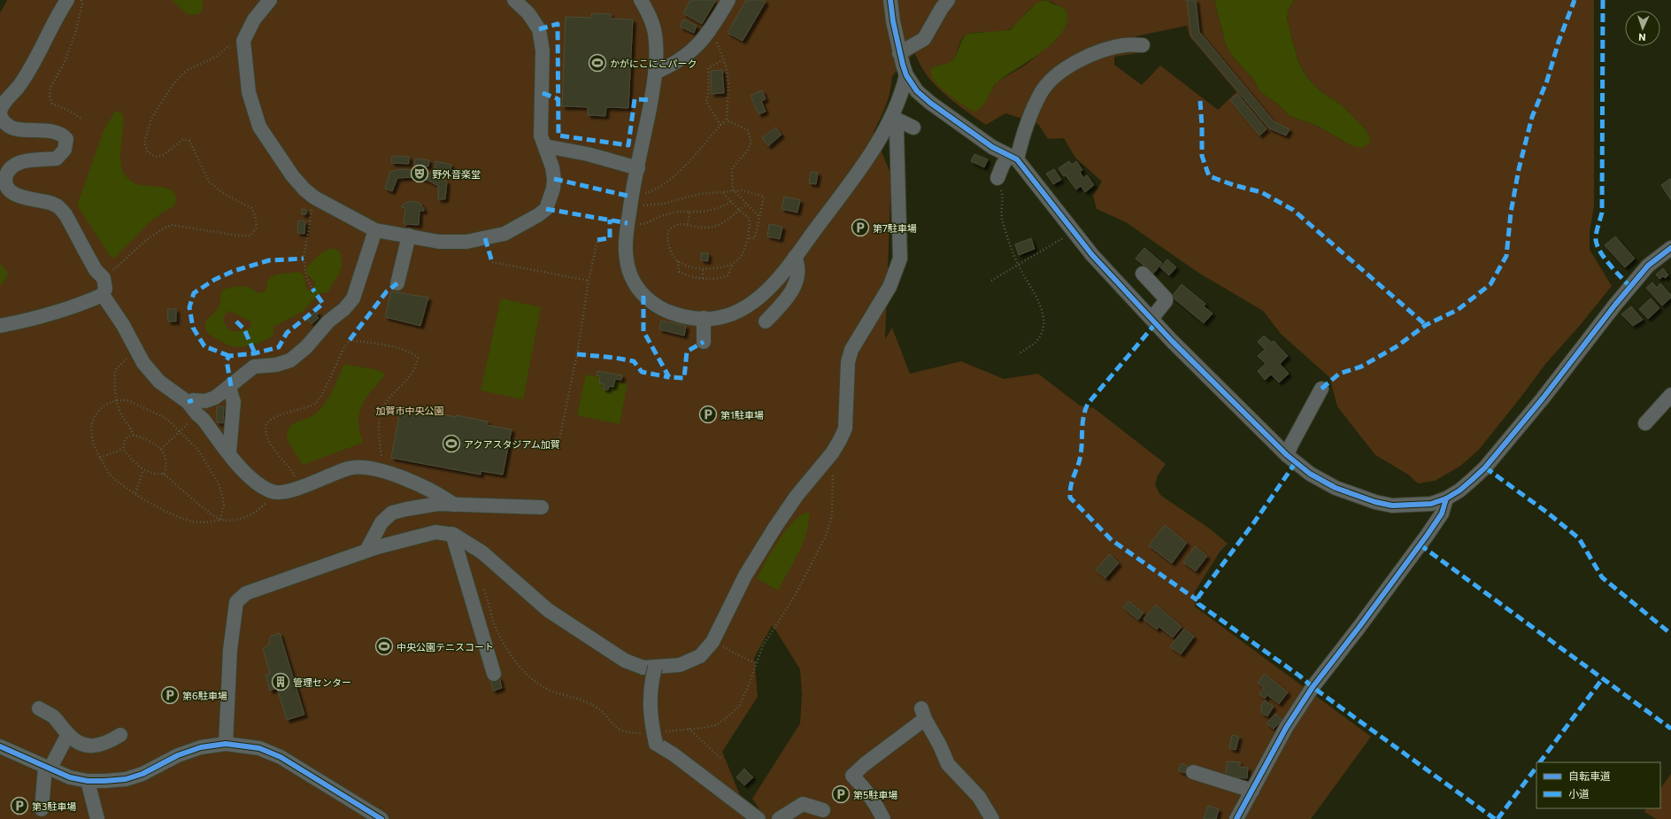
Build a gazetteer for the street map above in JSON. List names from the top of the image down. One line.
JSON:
{"parks":["加賀市中央公園"],"places":{"sports":["かがにこにこパーク","アクアスタジアム加賀","中央公園テニスコート"],"theatre":["野外音楽堂"],"parking":["第7駐車場","第1駐車場","第6駐車場","第5駐車場","第3駐車場"],"building":["管理センター"]},"legend":["自転車道","小道"],"north":"bottom"}
